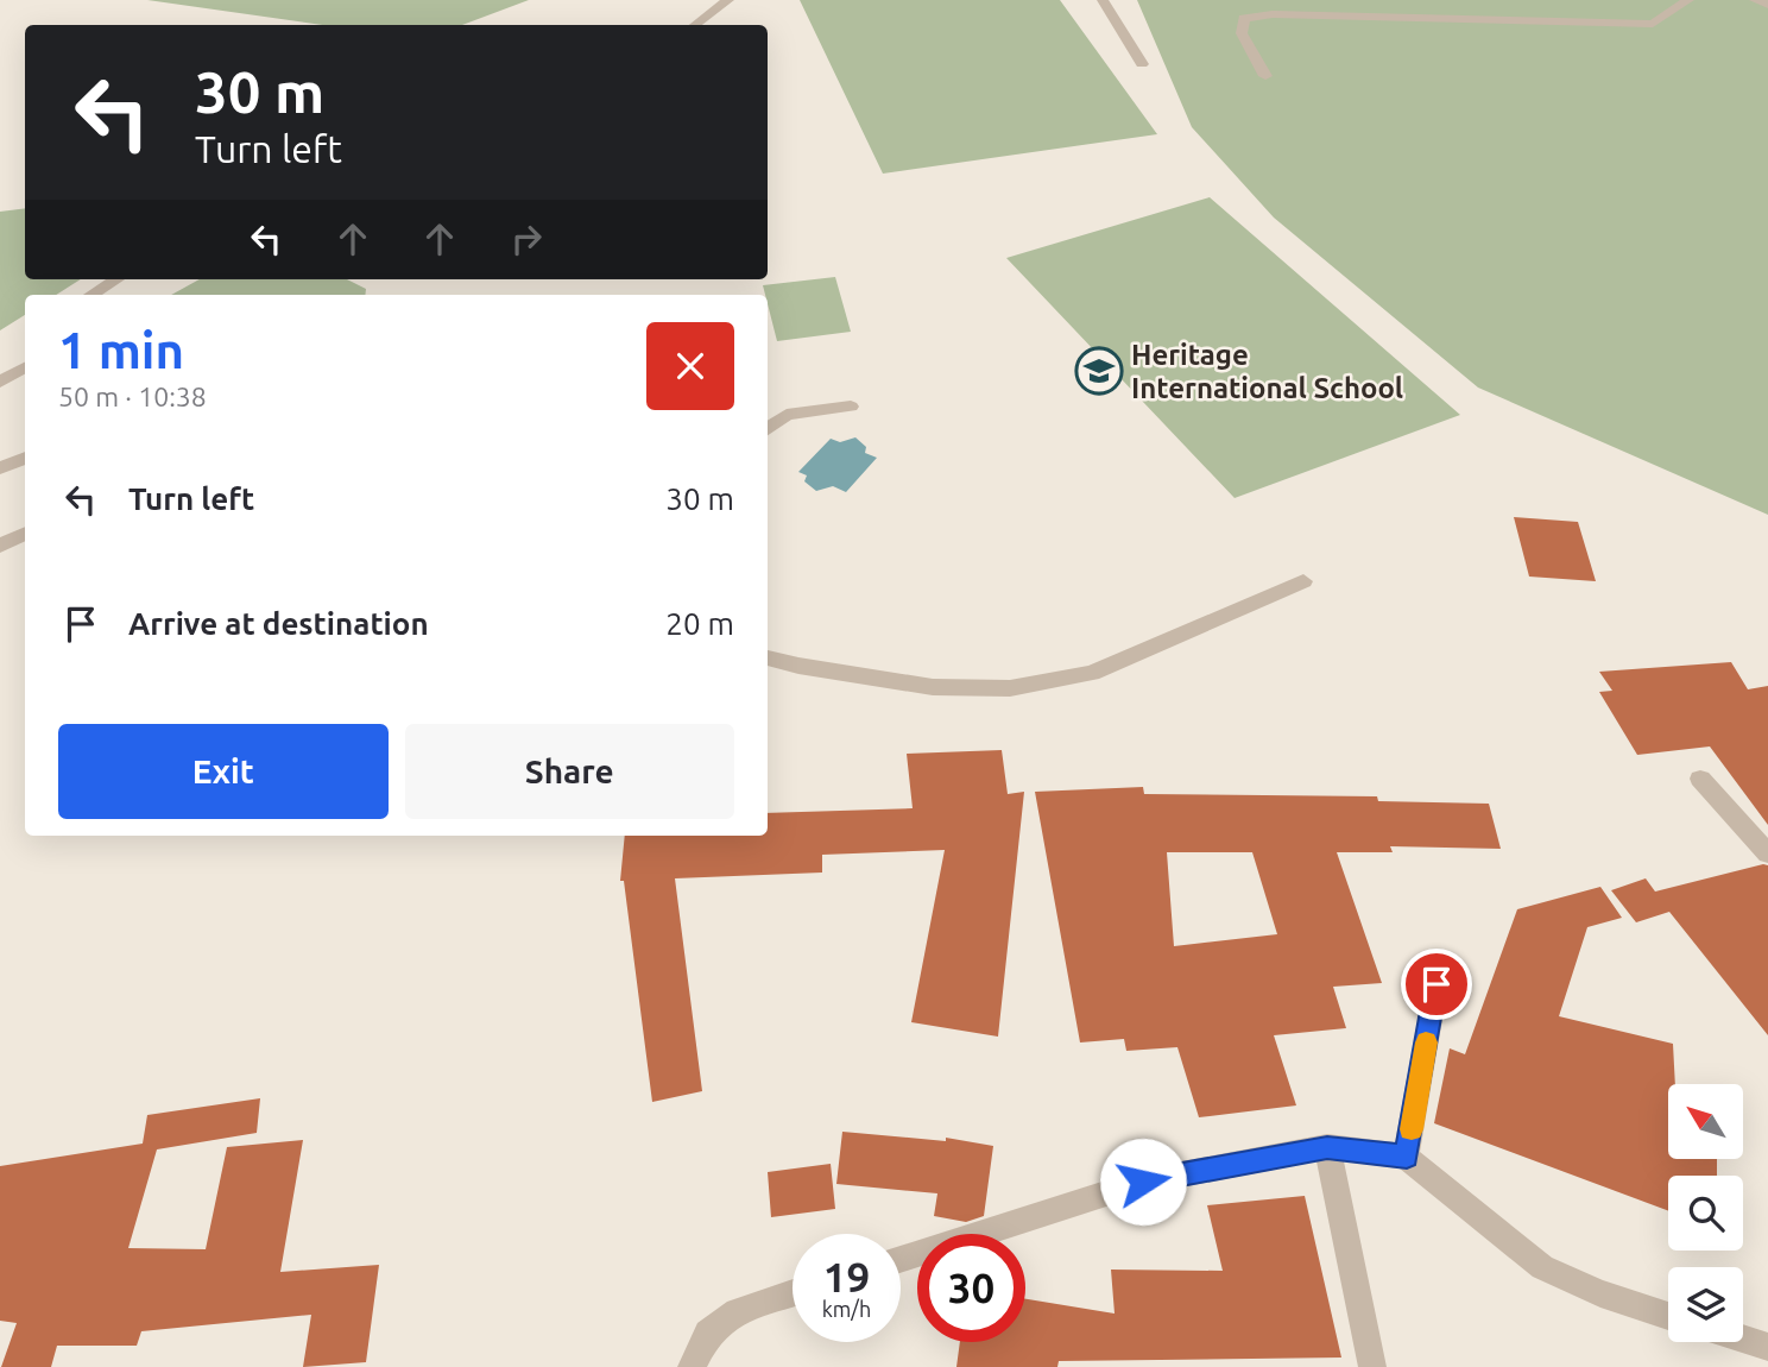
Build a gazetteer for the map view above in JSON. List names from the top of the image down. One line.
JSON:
{"places":{"school or university":["Heritage International School"]},"north":"top left","page":{"turn":["30 m","Turn left"],"heading":["1 min","50 m · 10:38"],"list":[{"name":"Turn left","value":"30 m"},{"name":"Arrive at destination","value":"20 m"}],"buttons":["Exit","Share"],"speed":"19 km/h","limit":"30"}}
